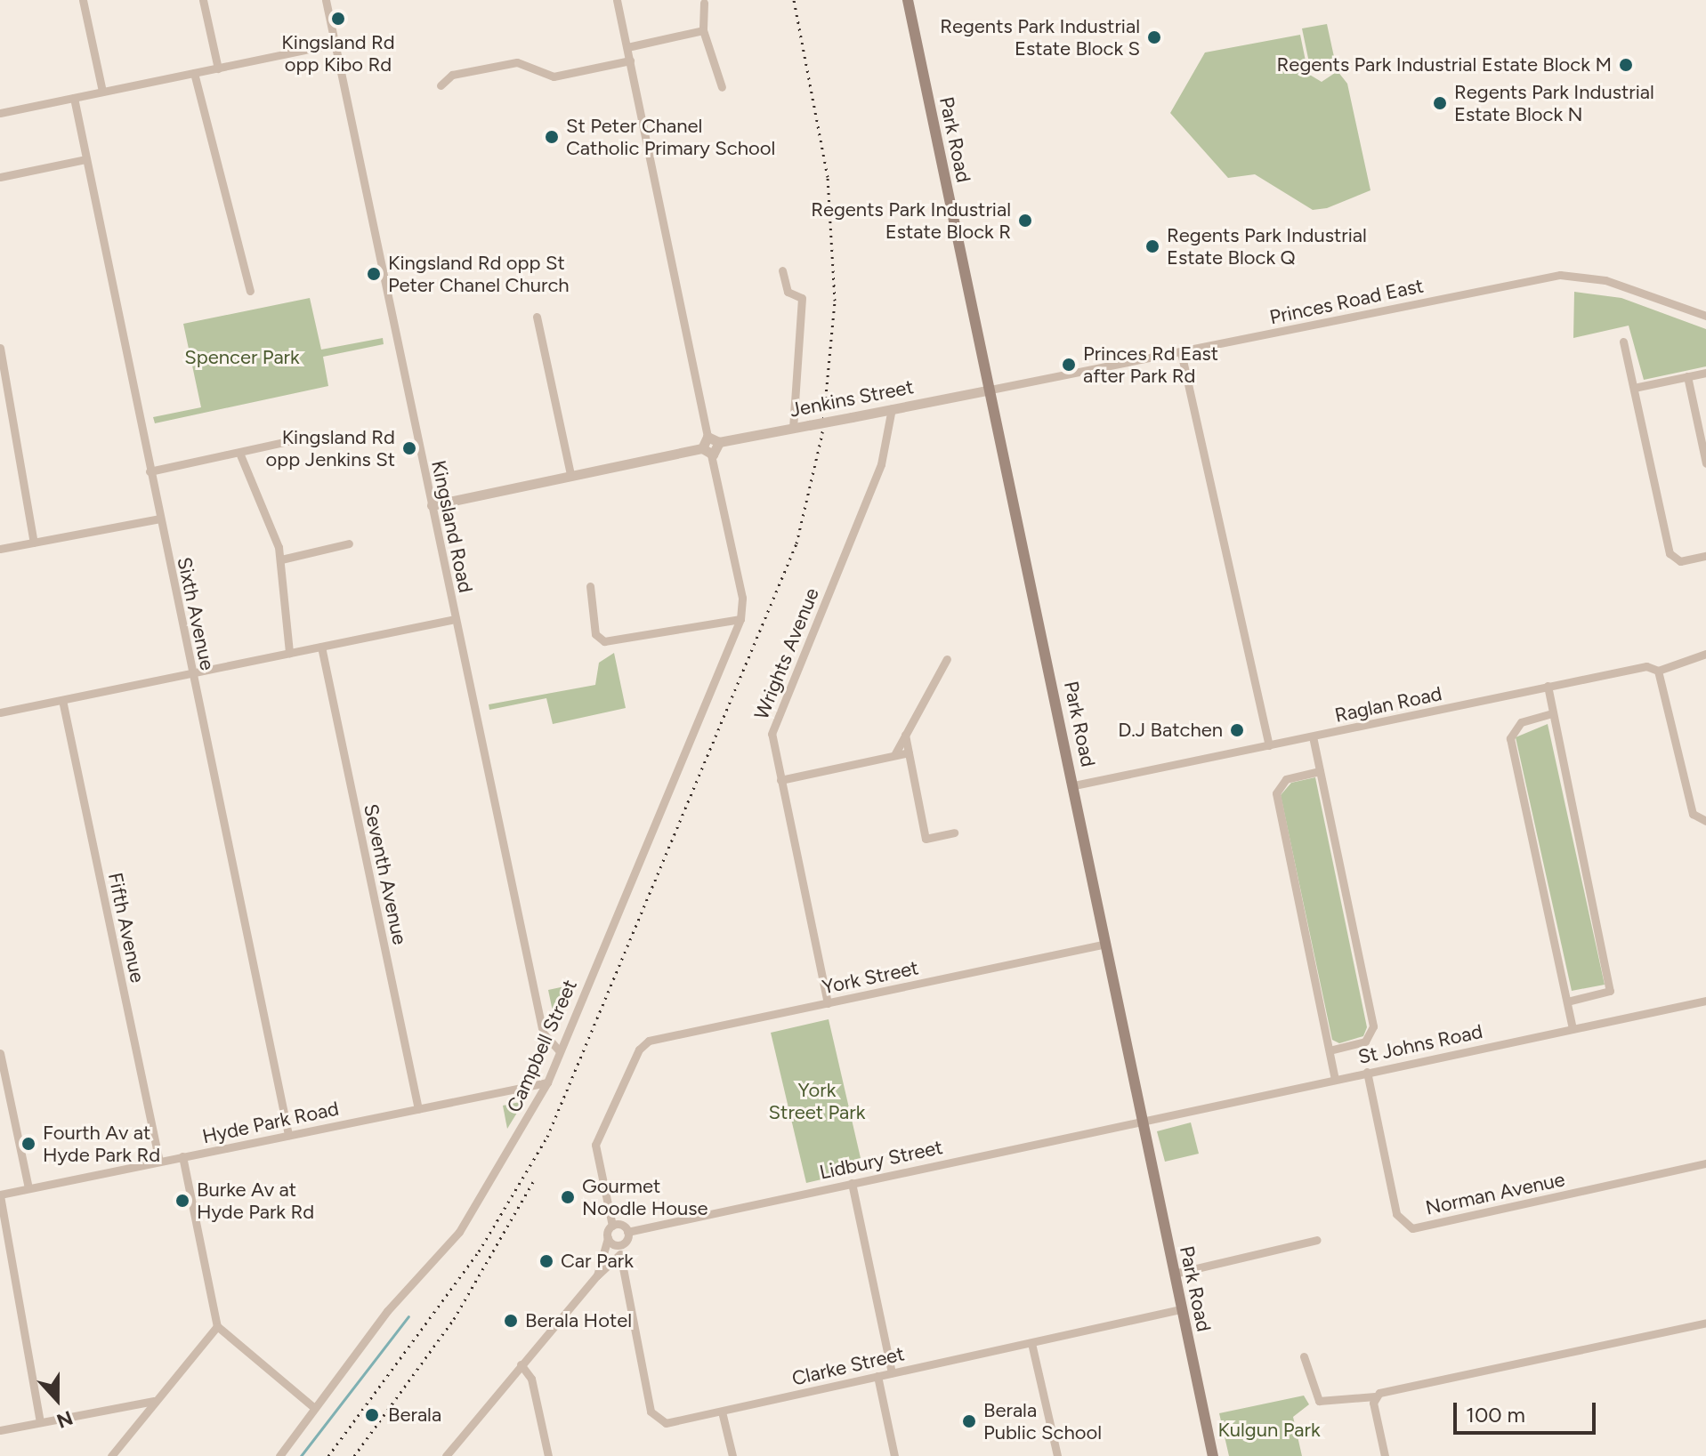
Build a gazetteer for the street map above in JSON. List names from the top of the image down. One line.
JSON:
{"streets":{"main road":["Park Road"],"street":["Princes Road East","Jenkins Street","Kingsland Road","Sixth Avenue","Wrights Avenue","Raglan Road","Seventh Avenue","Fifth Avenue","York Street","St Johns Road","Campbell Street","Hyde Park Road","Lidbury Street","Norman Avenue","Clarke Street"]},"crossings":[["Park Road","Princes Road East"],["Park Road","Jenkins Street"],["Park Road","Raglan Road"],["Park Road","York Street"],["Park Road","St Johns Road"],["Park Road","Lidbury Street"],["Park Road","Clarke Street"],["Princes Road East","Jenkins Street"],["Jenkins Street","Wrights Avenue"],["Kingsland Road","Campbell Street"],["Sixth Avenue","Hyde Park Road"],["Wrights Avenue","York Street"],["Seventh Avenue","Hyde Park Road"],["Fifth Avenue","Hyde Park Road"],["St Johns Road","Lidbury Street"],["St Johns Road","Norman Avenue"],["Campbell Street","Hyde Park Road"]],"parks":["Spencer Park","York Street Park","Kulgun Park"],"places":["Kingsland Rd opp Kibo Rd","Regents Park Industrial Estate Block S","Regents Park Industrial Estate Block M","Regents Park Industrial Estate Block N","St Peter Chanel Catholic Primary School","Regents Park Industrial Estate Block R","Regents Park Industrial Estate Block Q","Kingsland Rd opp St Peter Chanel Church","Princes Rd East after Park Rd","Kingsland Rd opp Jenkins St","D.J Batchen","Fourth Av at Hyde Park Rd","Gourmet Noodle House","Burke Av at Hyde Park Rd","Car Park","Berala Hotel","Berala","Berala Public School"],"scale_bar":"100 m","north":"bottom"}
